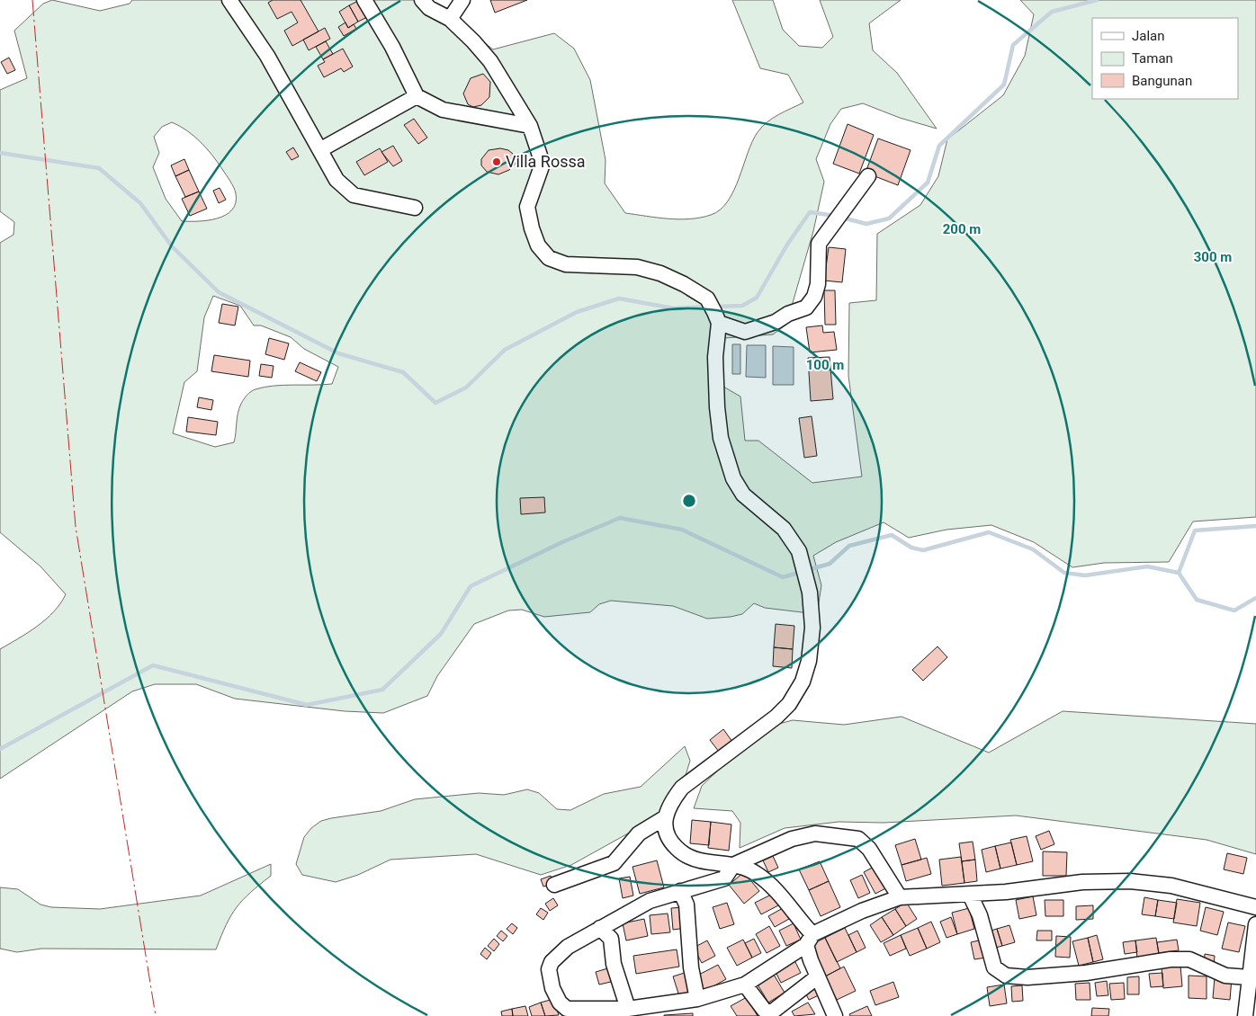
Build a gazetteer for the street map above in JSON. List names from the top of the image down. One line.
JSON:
{"places":["Villa Rossa"],"legend":["Jalan","Taman","Bangunan"],"rings":["200 m","300 m","100 m"]}
